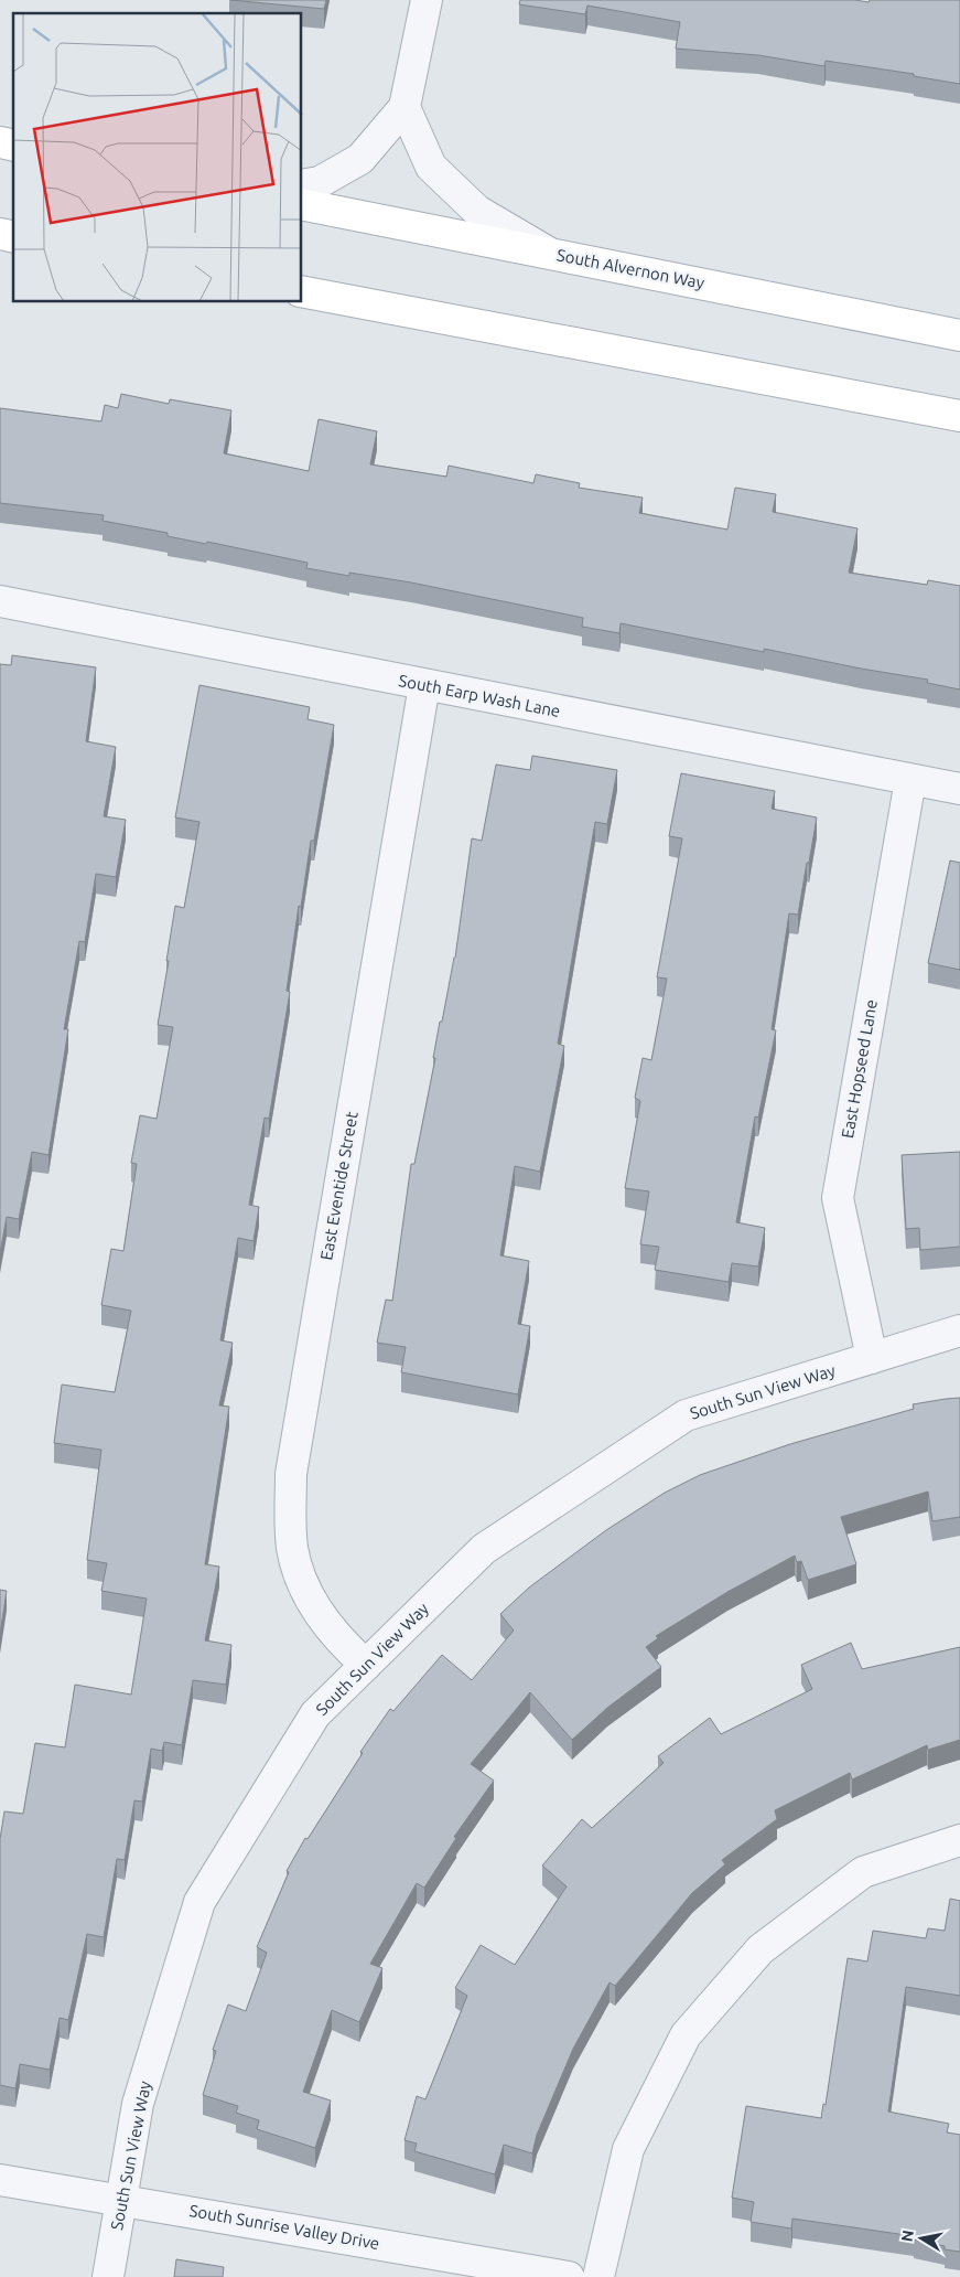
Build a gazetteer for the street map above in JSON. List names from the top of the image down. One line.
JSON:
{"streets":{"main road":["South Alvernon Way"],"street":["South Earp Wash Lane","East Hopseed Lane","East Eventide Street","South Sun View Way","South Sunrise Valley Drive"]},"crossings":[["South Earp Wash Lane","East Hopseed Lane"],["South Earp Wash Lane","East Eventide Street"],["East Hopseed Lane","South Sun View Way"],["East Eventide Street","South Sun View Way"],["South Sun View Way","South Sunrise Valley Drive"]],"north":"left"}
